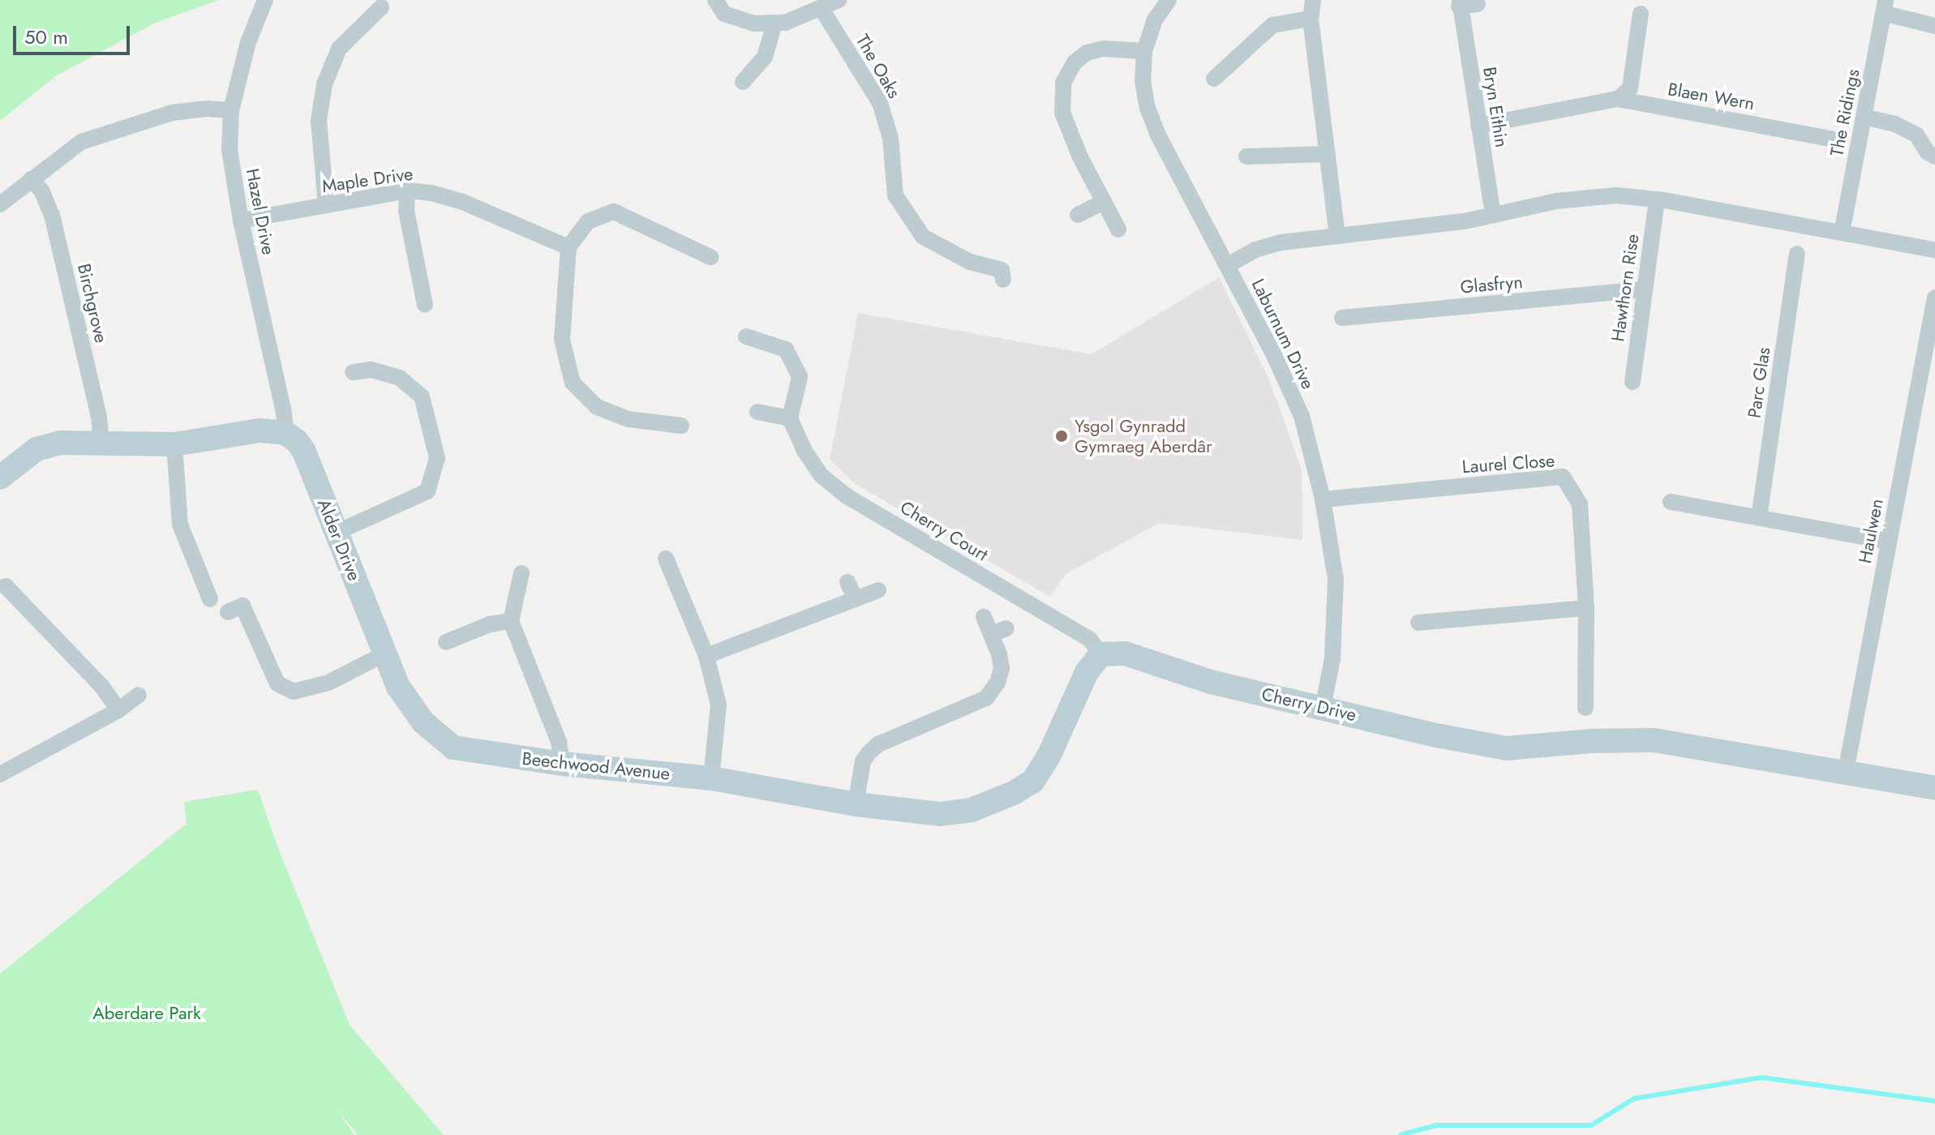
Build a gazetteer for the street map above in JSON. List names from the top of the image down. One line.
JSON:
{"streets":{"street":["The Oaks","Blaen Wern","Bryn Eithin","The Ridings","Maple Drive","Hazel Drive","Glasfryn","Hawthorn Rise","Birchgrove","Laburnum Drive","Parc Glas","Laurel Close","Cherry Court","Haulwen","Alder Drive","Cherry Drive","Beechwood Avenue"]},"crossings":[["Blaen Wern","Bryn Eithin"],["Maple Drive","Hazel Drive"],["Hazel Drive","Alder Drive"],["Glasfryn","Hawthorn Rise"],["Laburnum Drive","Laurel Close"],["Laburnum Drive","Cherry Drive"],["Cherry Court","Cherry Drive"],["Haulwen","Cherry Drive"],["Alder Drive","Beechwood Avenue"]],"parks":["Aberdare Park"],"places":["Ysgol Gynradd Gymraeg Aberdâr"],"scale_bar":"50 m"}
